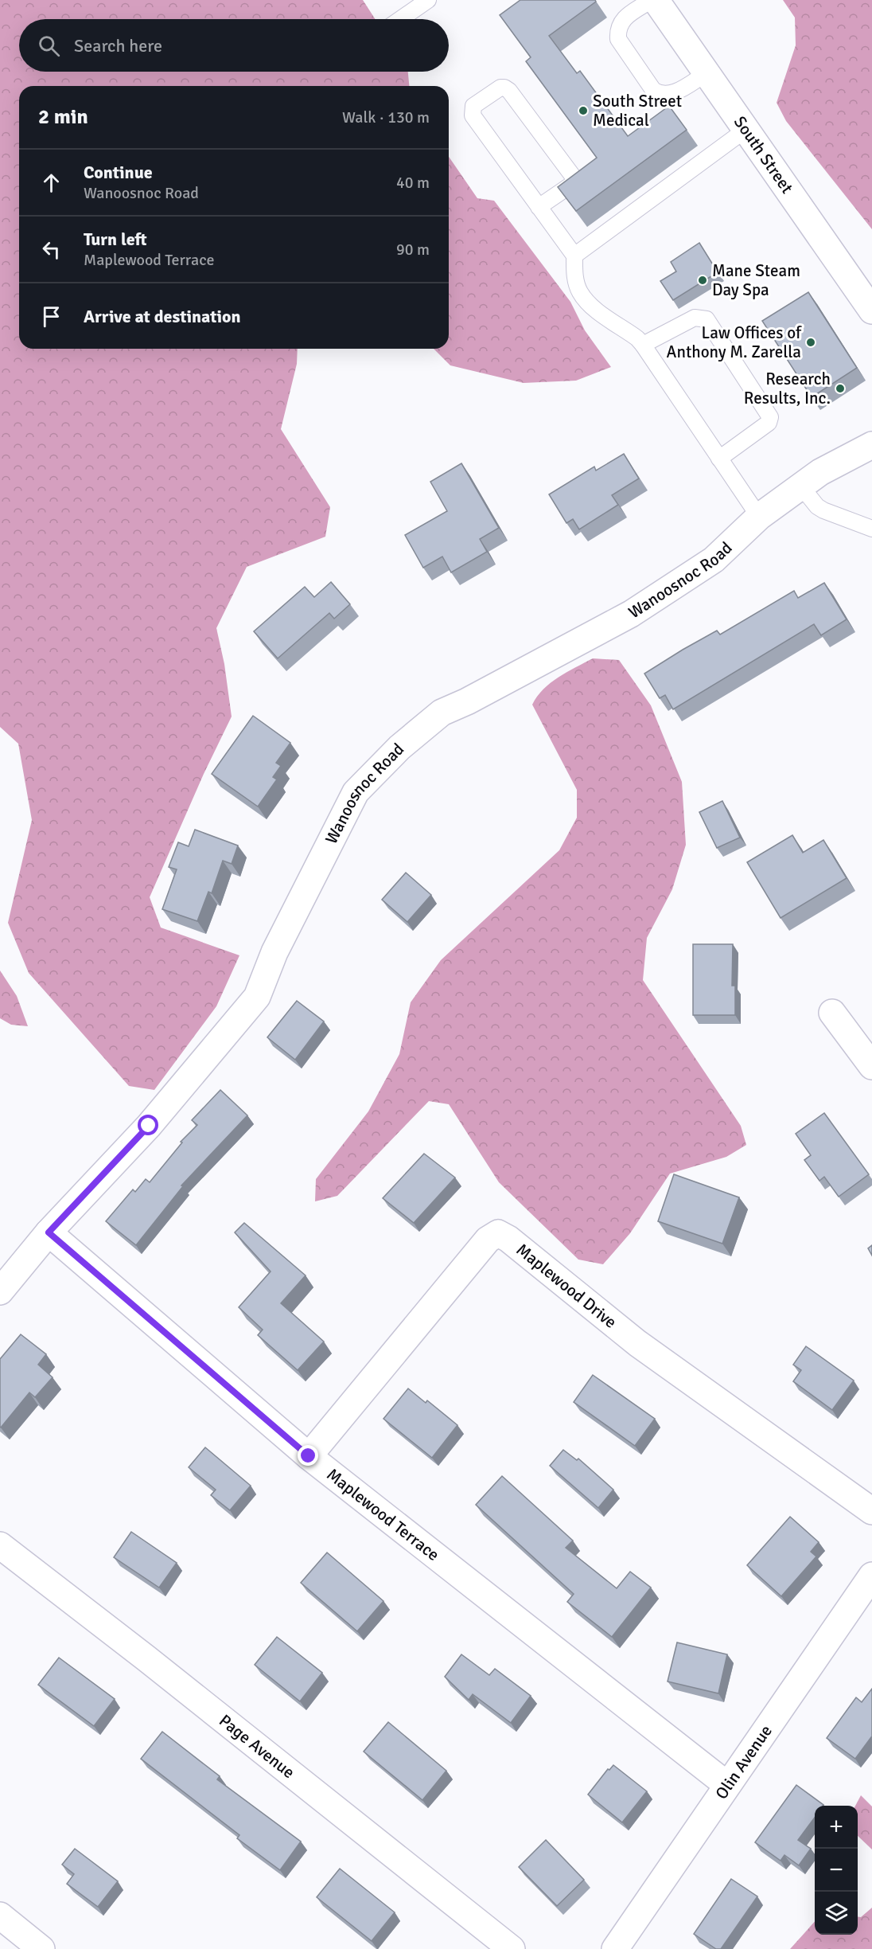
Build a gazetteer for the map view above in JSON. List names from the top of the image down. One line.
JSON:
{"streets":{"street":["South Street","Wanoosnoc Road","Maplewood Drive","Maplewood Terrace","Page Avenue","Olin Avenue"]},"crossings":[["Wanoosnoc Road","Maplewood Terrace"],["Maplewood Drive","Maplewood Terrace"],["Maplewood Terrace","Olin Avenue"]],"places":["South Street Medical","Mane Steam Day Spa","Law Offices of Anthony M. Zarella","Research Results, Inc."],"page":{"search":"Search here","heading":["2 min","Walk · 130 m"],"list":[["Continue","Wanoosnoc Road","40 m"],["Turn left","Maplewood Terrace","90 m"],"Arrive at destination"],"map_buttons":["+","−"]}}
